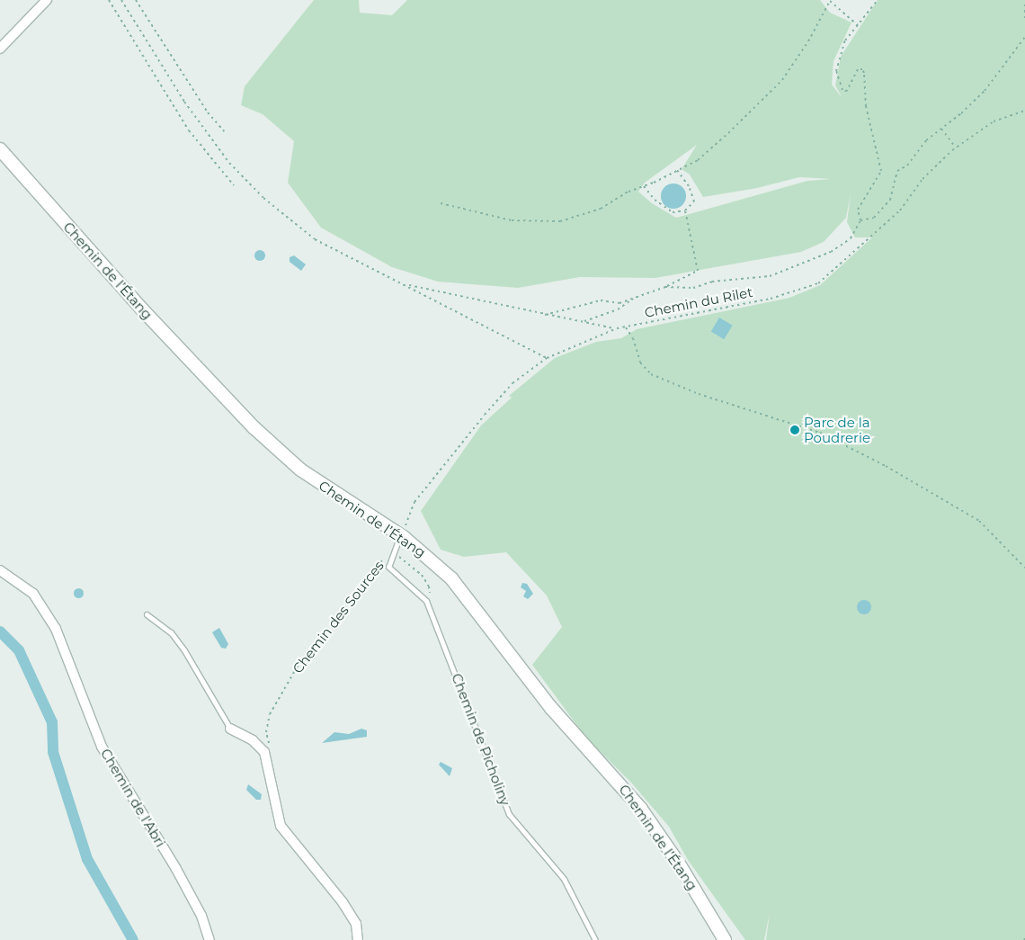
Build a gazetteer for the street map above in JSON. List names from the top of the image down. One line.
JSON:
{"streets":{"main road":["Chemin de l’Étang"],"street":["Chemin de l'Abri"],"lane":["Chemin de Picholiny"],"path":["Chemin du Rilet","Chemin des Sources"]},"crossings":[["Chemin de l’Étang","Chemin du Rilet"],["Chemin de l’Étang","Chemin de Picholiny"],["Chemin du Rilet","Chemin de Picholiny"]],"places":["Parc de la Poudrerie"]}
